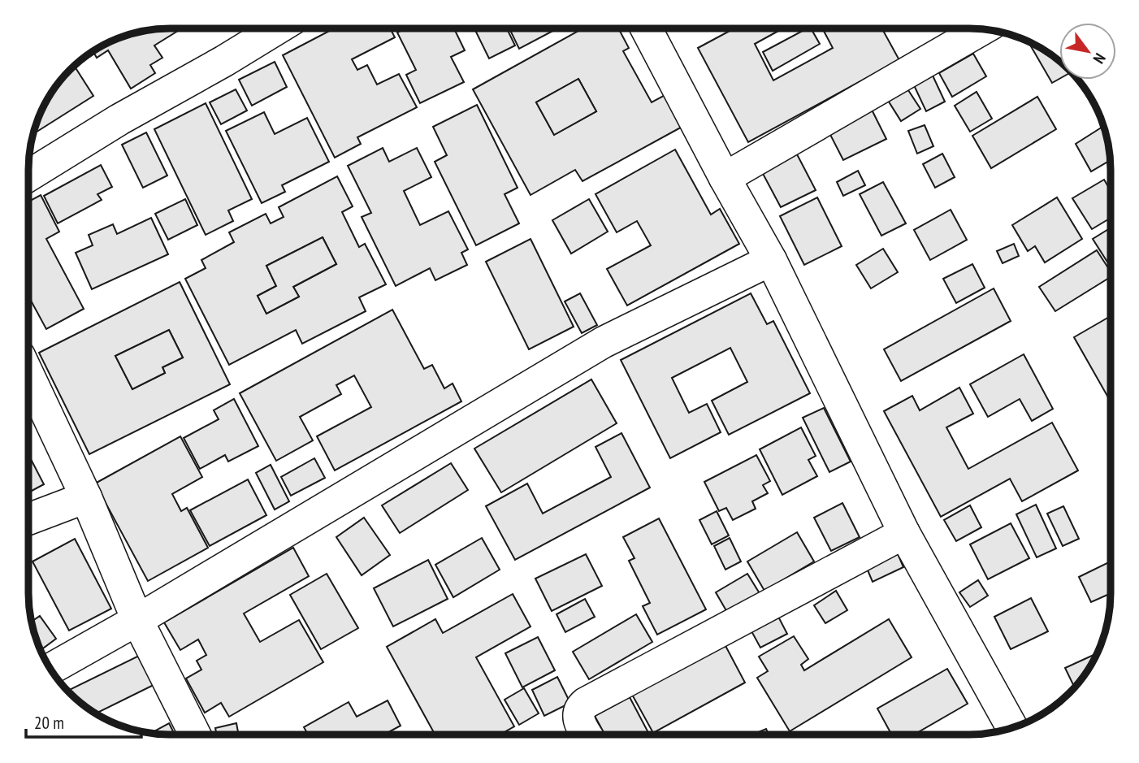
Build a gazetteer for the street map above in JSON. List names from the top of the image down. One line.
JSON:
{"scale_bar":"20 m","north":"bottom right"}
